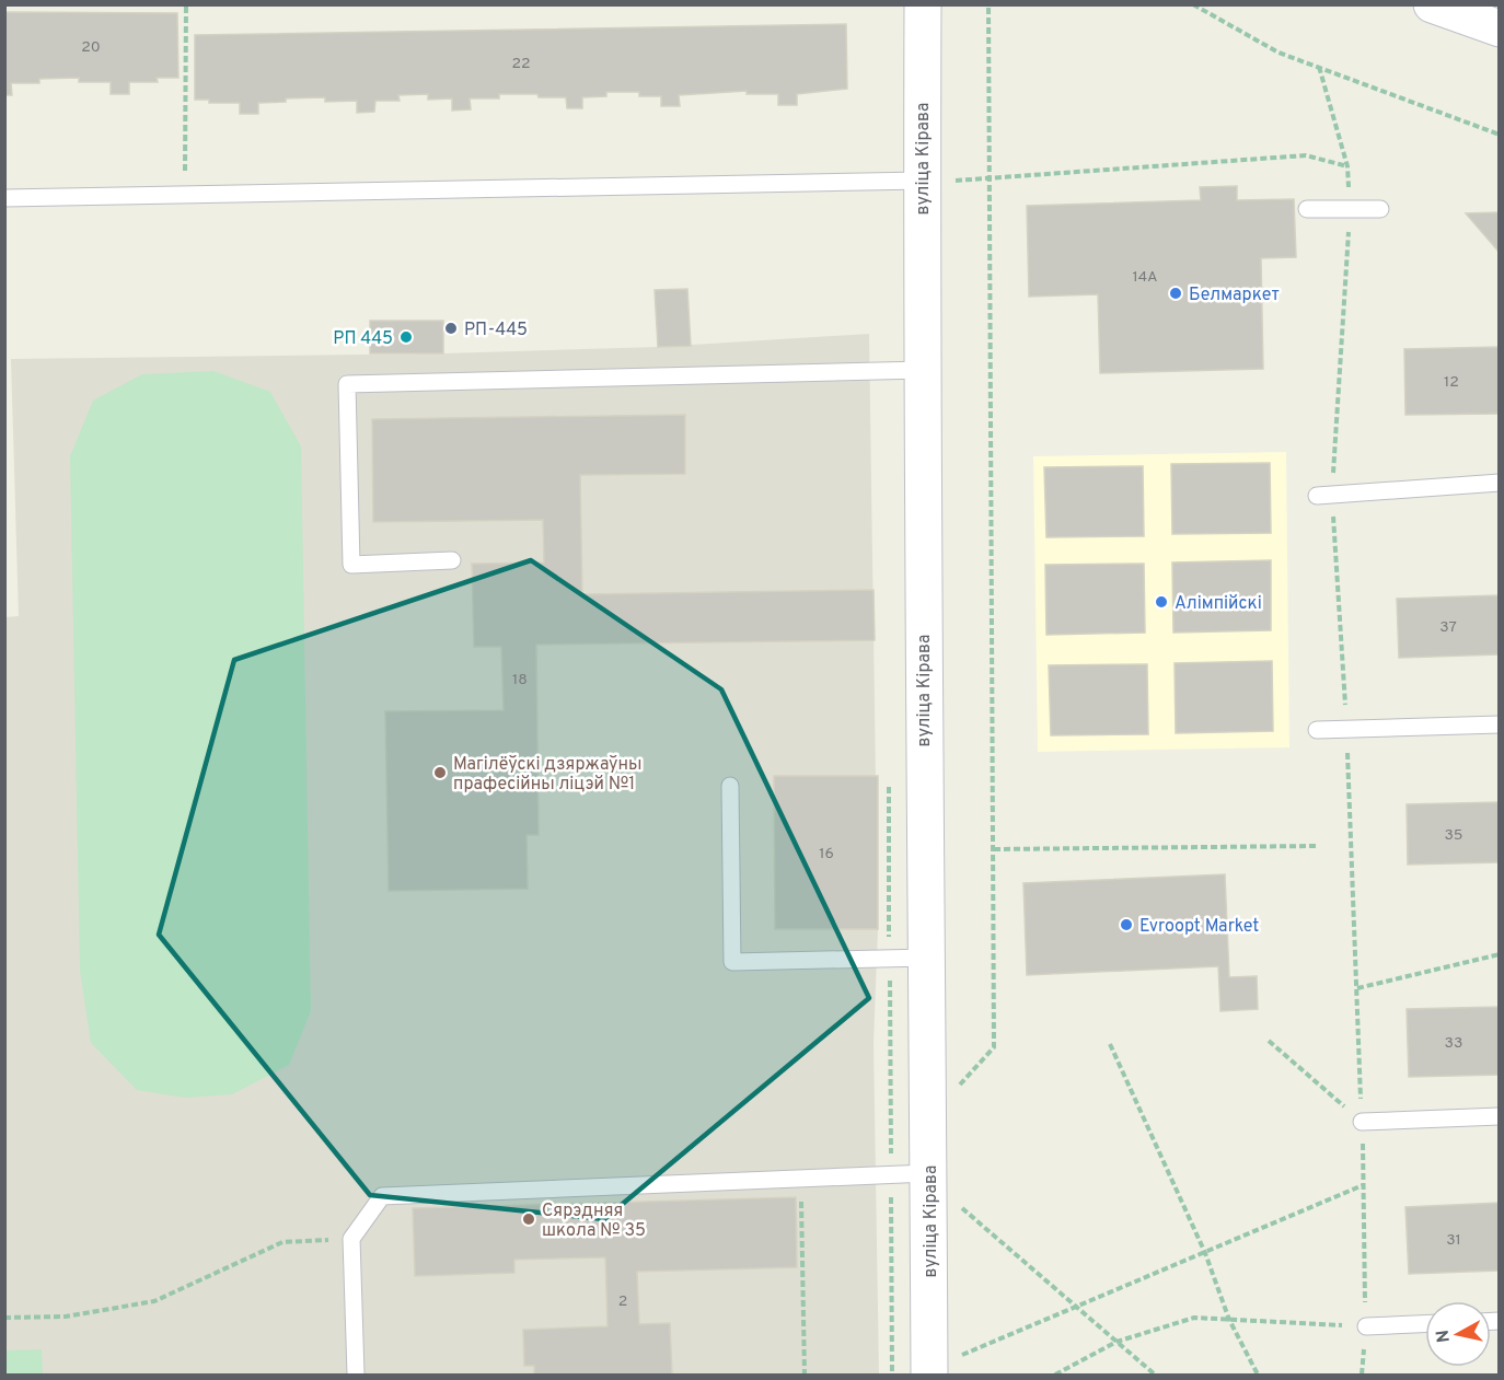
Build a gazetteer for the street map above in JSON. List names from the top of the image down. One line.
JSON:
{"streets":{"street":["вуліца Кірава"]},"places":["Белмаркет","РП-445","РП 445","Алімпійскі","Магілёўскі дзяржаўны прафесійны ліцэй №1","Evroopt Market","Сярэдняя школа № 35"],"house_numbers":["20","22","14А","12","37","18","35","16","33","31","2"],"north":"left"}
